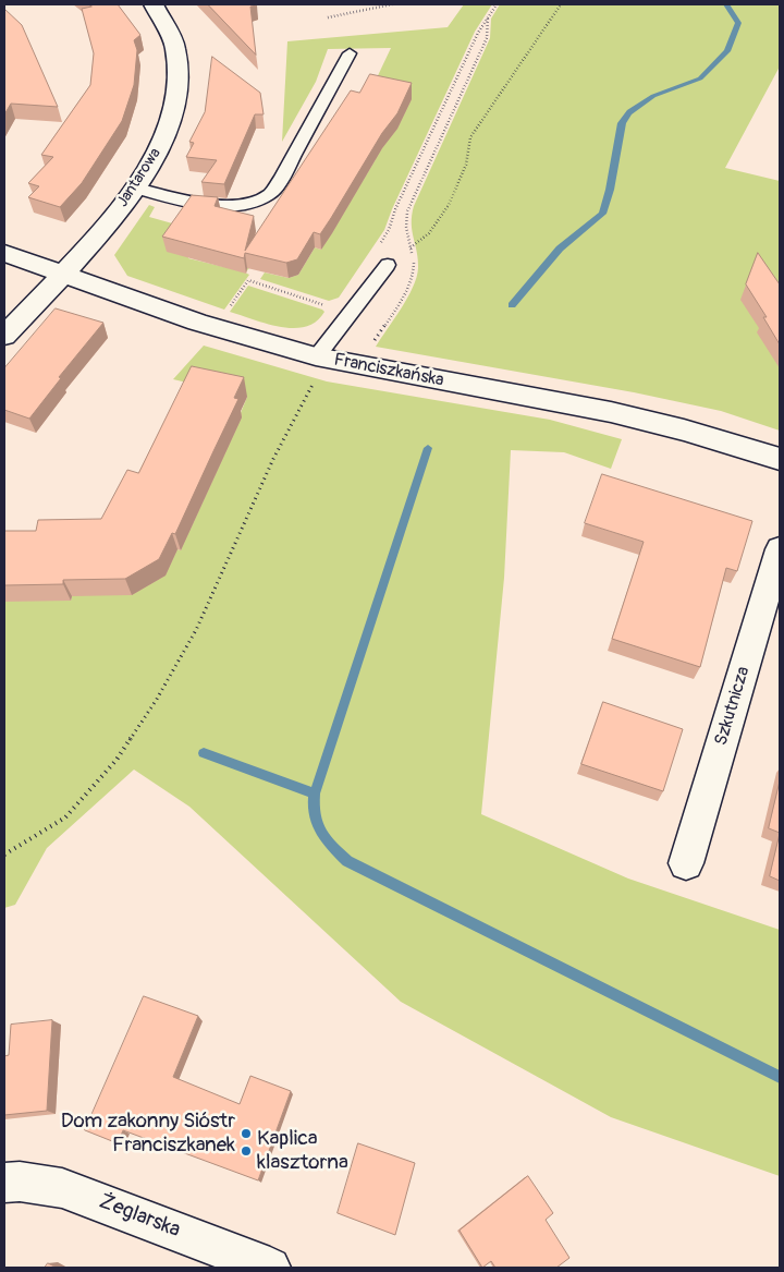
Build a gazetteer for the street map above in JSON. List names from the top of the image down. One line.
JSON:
{"streets":{"street":["Jantarowa","Franciszkańska","Szkutnicza","Żeglarska"]},"crossings":[["Jantarowa","Franciszkańska"]],"places":["Dom zakonny Sióstr Franciszkanek","Kaplica klasztorna"]}
